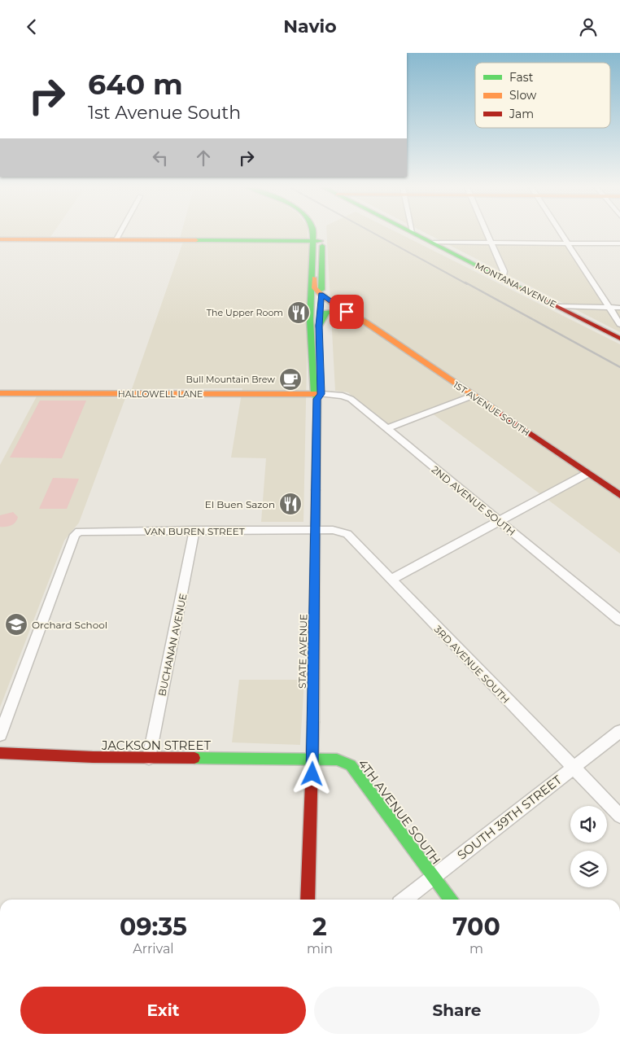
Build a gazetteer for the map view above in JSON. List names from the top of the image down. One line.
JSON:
{"streets":{"main road":["MONTANA AVENUE","HALLOWELL LANE","1ST AVENUE SOUTH","STATE AVENUE","JACKSON STREET","4TH AVENUE SOUTH"],"street":["2ND AVENUE SOUTH","VAN BUREN STREET","BUCHANAN AVENUE","3RD AVENUE SOUTH","SOUTH 39TH STREET"]},"crossings":[["HALLOWELL LANE","2ND AVENUE SOUTH"],["HALLOWELL LANE","STATE AVENUE"],["1ST AVENUE SOUTH","STATE AVENUE"],["2ND AVENUE SOUTH","STATE AVENUE"],["VAN BUREN STREET","BUCHANAN AVENUE"],["VAN BUREN STREET","STATE AVENUE"],["VAN BUREN STREET","3RD AVENUE SOUTH"],["BUCHANAN AVENUE","JACKSON STREET"],["STATE AVENUE","3RD AVENUE SOUTH"],["STATE AVENUE","JACKSON STREET"],["STATE AVENUE","4TH AVENUE SOUTH"],["3RD AVENUE SOUTH","SOUTH 39TH STREET"],["JACKSON STREET","4TH AVENUE SOUTH"],["4TH AVENUE SOUTH","SOUTH 39TH STREET"]],"places":{"restaurant":["The Upper Room","El Buen Sazon"],"cafe":["Bull Mountain Brew"],"school or university":["Orchard School"]},"legend":["Fast","Slow","Jam"],"page":{"header":"Navio","turn":["640 m","1st Avenue South"],"eta":["09:35","Arrival","2","min","700","m"],"buttons":["Exit","Share"]}}
